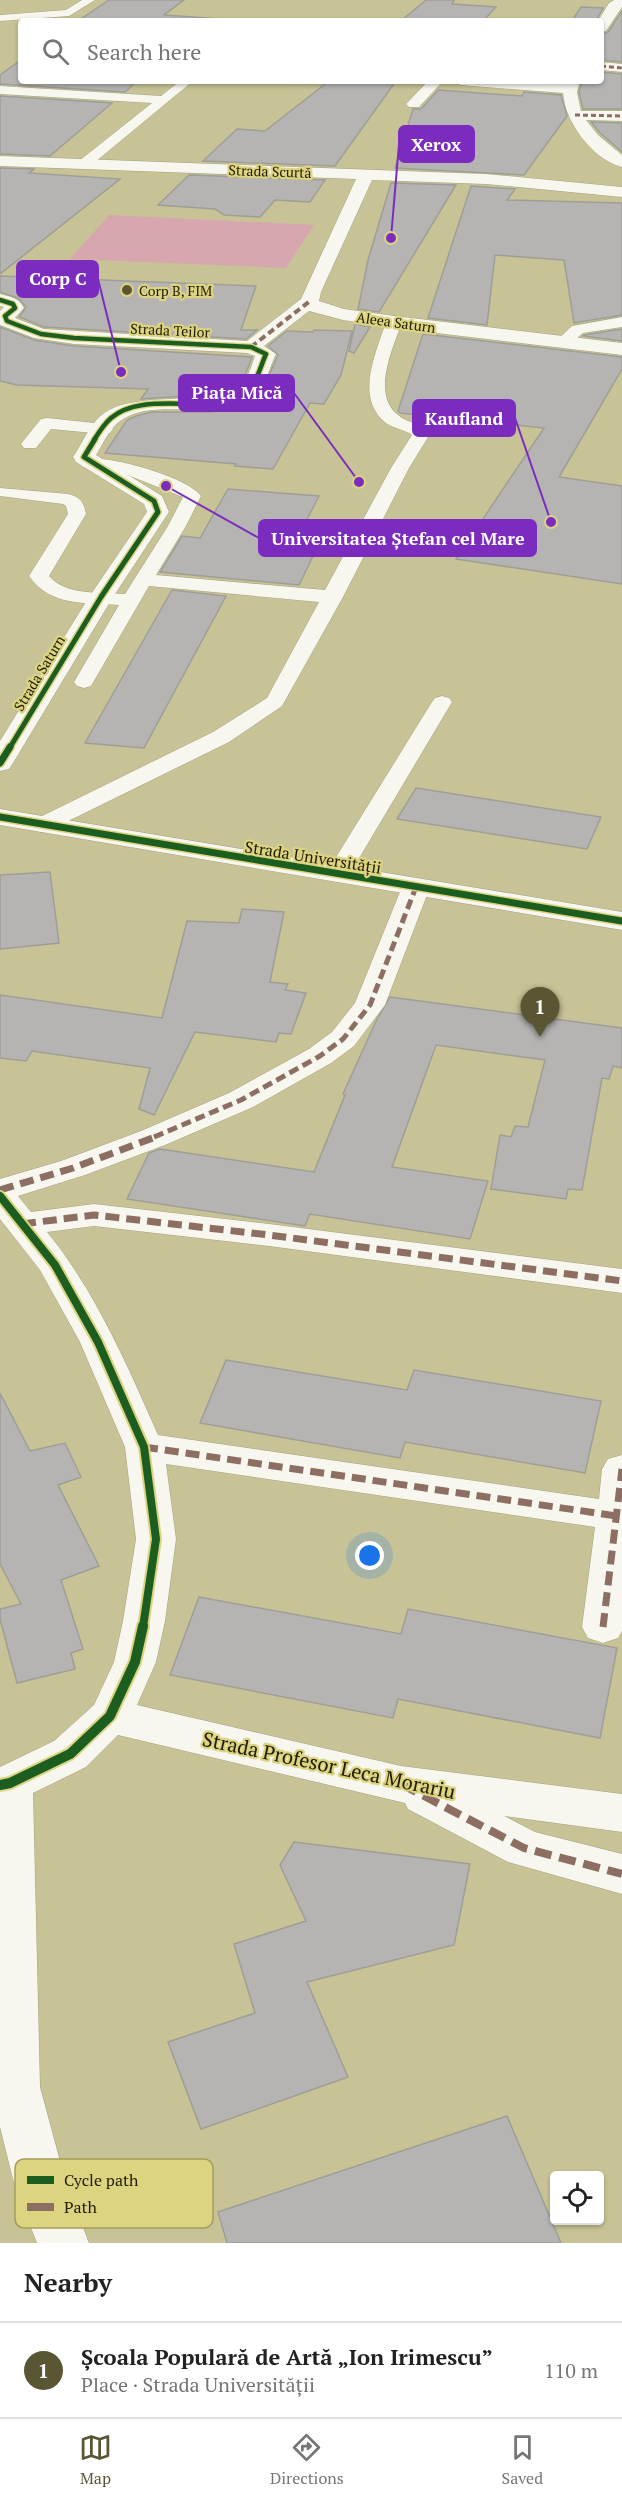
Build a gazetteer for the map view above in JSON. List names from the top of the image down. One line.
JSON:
{"streets":{"street":["Strada Scurtă","Aleea Saturn","Strada Teilor","Strada Saturn","Strada Universității","Strada Profesor Leca Morariu"]},"places":["Xerox","Corp B, FIM","Corp C","Piața Mică","Universitatea Ștefan cel Mare","Kaufland"],"legend":["Cycle path","Path"],"page":{"search":"Search here","pins":"1","heading":"Nearby","list":[{"mark":"1","name":"Școala Populară de Artă „Ion Irimescu”","note":"Place · Strada Universității","value":"110 m"}],"nav":["Map","Directions","Saved"]}}
